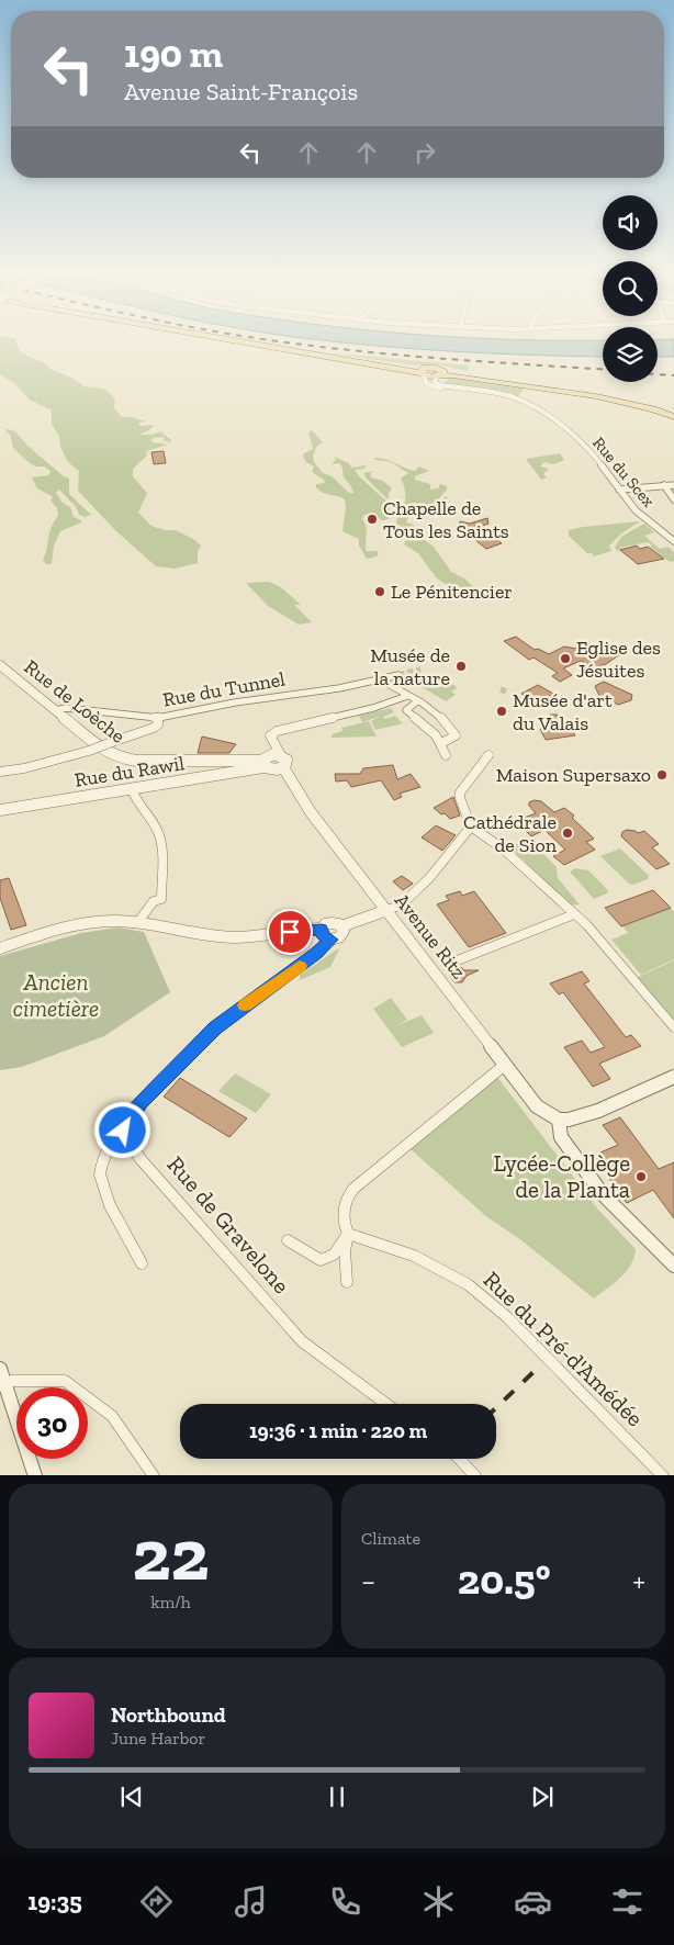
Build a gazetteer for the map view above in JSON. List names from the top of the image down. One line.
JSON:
{"streets":{"street":["Rue du Scex","Rue du Tunnel","Rue de Loèche","Rue du Rawil","Avenue Ritz","Rue de Gravelone","Rue du Pré-d'Amédée"]},"crossings":[["Rue du Tunnel","Rue de Loèche"],["Rue de Loèche","Rue du Rawil"]],"parks":["Ancien cimetière"],"places":["Chapelle de Tous les Saints","Le Pénitencier","Eglise des Jésuites","Musée de la nature","Musée d'art du Valais","Maison Supersaxo","Cathédrale de Sion","Lycée-Collège de la Planta"],"page":{"turn":["190 m","Avenue Saint-François"],"limit":"30","trip":"19:36 · 1 min · 220 m","tile":[["22","km/h"],"Climate"],"heat":["−","20.5°","+"],"song":["Northbound","June Harbor"],"tabs":"19:35"}}
